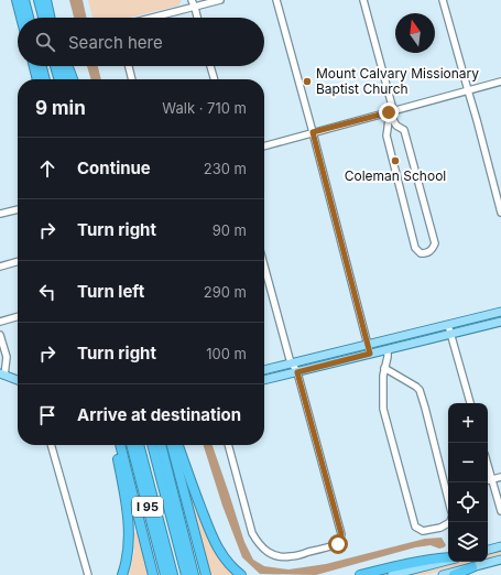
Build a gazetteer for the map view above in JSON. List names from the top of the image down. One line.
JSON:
{"streets":{"highway":["I 95"]},"places":["Mount Calvary Missionary Baptist Church","Coleman School"],"north":"top","page":{"search":"Search here","heading":["9 min","Walk · 710 m"],"list":[["Continue","230 m"],["Turn right","90 m"],["Turn left","290 m"],["Turn right","100 m"],"Arrive at destination"],"map_buttons":["+","−"]}}
